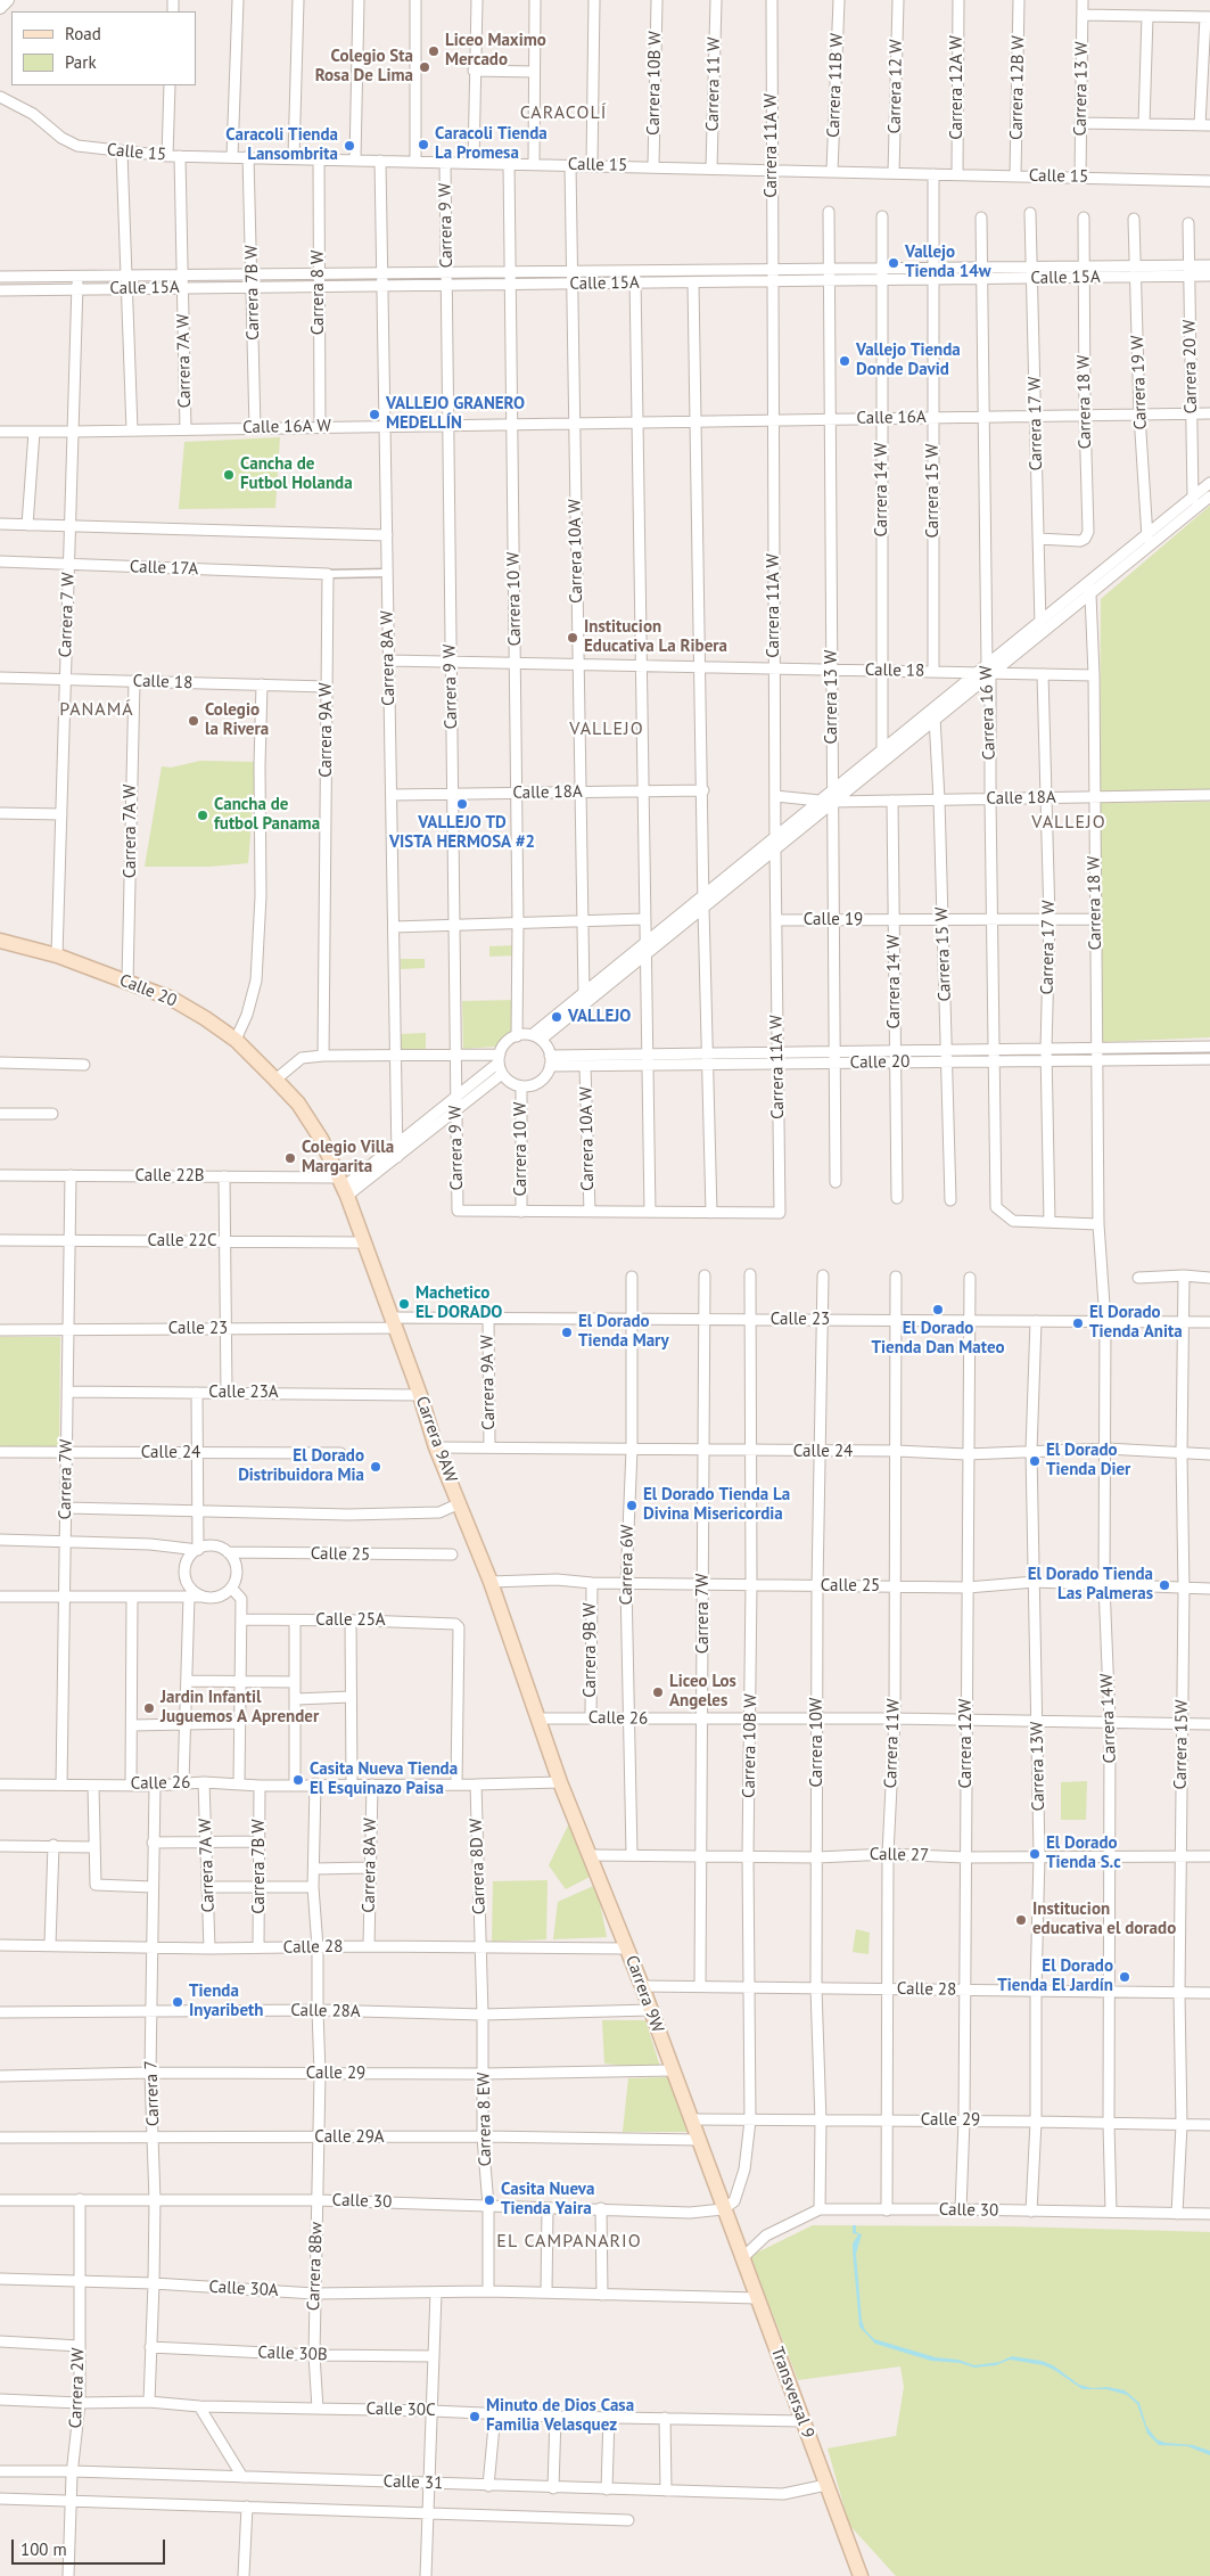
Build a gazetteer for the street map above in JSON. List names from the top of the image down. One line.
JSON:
{"streets":{"main road":["Calle 20","Carrera 9AW","Carrera 9W","Transversal 9"],"street":["Carrera 10B W","Carrera 11 W","Carrera 11B W","Carrera 12 W","Carrera 12A W","Carrera 12B W","Carrera 13 W","Carrera 11A W","Calle 15","Carrera 9 W","Calle 15A","Carrera 7B W","Carrera 8 W","Carrera 7A W","Carrera 20 W","Carrera 19 W","Carrera 18 W","Calle 16A","Carrera 17 W","Calle 16A W","Carrera 14 W","Carrera 15 W","Carrera 10A W","Calle 17A","Carrera 10 W","Carrera 7 W","Carrera 8A W","Calle 18","Carrera 16 W","Carrera 9A W","Calle 18A","Calle 19","Calle 22B","Calle 22C","Calle 23","Calle 23A","Calle 24","Carrera 7W","Calle 25","Carrera 6W","Calle 25A","Carrera 9B W","Calle 26","Carrera 14W","Carrera 10W","Carrera 11W","Carrera 12W","Carrera 15W","Carrera 13W","Calle 27","Carrera 8D W","Calle 28","Calle 28A","Calle 29","Carrera 7","Carrera 8 EW","Calle 29A","Calle 30","Carrera 8Bw","Calle 30A","Calle 30B","Carrera 2W","Calle 30C","Calle 31"]},"crossings":[["Carrera 10B W","Calle 15"],["Carrera 10B W","Calle 23"],["Carrera 10B W","Calle 24"],["Carrera 10B W","Calle 25"],["Carrera 10B W","Calle 26"],["Carrera 10B W","Calle 27"],["Carrera 10B W","Calle 28"],["Carrera 10B W","Carrera 9W"],["Carrera 10B W","Calle 29"],["Carrera 10B W","Calle 30"],["Carrera 10B W","Transversal 9"],["Carrera 11 W","Calle 15"],["Carrera 11B W","Calle 15"],["Carrera 12 W","Calle 15"],["Carrera 12A W","Calle 15"],["Carrera 12B W","Calle 15"],["Carrera 13 W","Calle 15"],["Carrera 13 W","Calle 15A"],["Carrera 13 W","Calle 16A"],["Carrera 13 W","Calle 18"],["Carrera 13 W","Calle 18A"],["Carrera 13 W","Calle 19"],["Carrera 13 W","Calle 20"],["Carrera 11A W","Calle 15"],["Carrera 11A W","Calle 15A"],["Carrera 11A W","Calle 16A"],["Carrera 11A W","Calle 18"],["Carrera 11A W","Calle 19"],["Carrera 11A W","Calle 20"],["Calle 15","Carrera 9 W"],["Calle 15","Carrera 7B W"],["Calle 15","Carrera 8 W"],["Calle 15","Carrera 7A W"],["Calle 15","Carrera 15 W"],["Calle 15","Carrera 10A W"],["Calle 15","Carrera 10 W"],["Calle 15","Carrera 8A W"],["Carrera 9 W","Calle 15A"],["Carrera 9 W","Calle 16A W"],["Carrera 9 W","Carrera 10 W"],["Carrera 9 W","Calle 18"],["Carrera 9 W","Calle 18A"],["Calle 15A","Carrera 7B W"],["Calle 15A","Carrera 8 W"],["Calle 15A","Carrera 7A W"],["Calle 15A","Carrera 20 W"],["Calle 15A","Carrera 19 W"],["Calle 15A","Carrera 18 W"],["Calle 15A","Carrera 17 W"],["Calle 15A","Carrera 14 W"],["Calle 15A","Carrera 15 W"],["Calle 15A","Carrera 10A W"],["Calle 15A","Carrera 10 W"],["Calle 15A","Carrera 7 W"],["Calle 15A","Carrera 8A W"],["Calle 15A","Carrera 16 W"],["Carrera 7B W","Calle 16A W"],["Carrera 7B W","Calle 26"],["Carrera 7B W","Calle 28"],["Carrera 8 W","Calle 16A W"],["Carrera 7A W","Calle 16A W"],["Carrera 7A W","Calle 18"],["Carrera 7A W","Calle 20"],["Carrera 7A W","Calle 26"],["Carrera 7A W","Calle 28"],["Carrera 20 W","Calle 16A"],["Carrera 19 W","Calle 16A"],["Carrera 18 W","Calle 16A"],["Carrera 18 W","Carrera 17 W"],["Carrera 18 W","Calle 18A"],["Carrera 18 W","Calle 19"],["Carrera 18 W","Calle 20"],["Carrera 18 W","Carrera 14W"],["Calle 16A","Carrera 17 W"],["Calle 16A","Calle 16A W"],["Calle 16A","Carrera 14 W"],["Calle 16A","Carrera 15 W"],["Calle 16A","Carrera 10A W"],["Calle 16A","Carrera 16 W"],["Carrera 17 W","Carrera 16 W"],["Carrera 17 W","Calle 18A"],["Carrera 17 W","Calle 19"],["Carrera 17 W","Calle 20"],["Calle 16A W","Carrera 10A W"],["Calle 16A W","Carrera 10 W"],["Calle 16A W","Carrera 7 W"],["Calle 16A W","Carrera 8A W"],["Carrera 14 W","Calle 18"],["Carrera 14 W","Calle 18A"],["Carrera 14 W","Calle 19"],["Carrera 14 W","Calle 20"],["Carrera 15 W","Calle 18"],["Carrera 15 W","Calle 18A"],["Carrera 15 W","Calle 19"],["Carrera 15 W","Calle 20"],["Carrera 10A W","Calle 18"],["Carrera 10A W","Calle 18A"],["Carrera 10A W","Calle 20"],["Calle 17A","Carrera 7 W"],["Calle 17A","Carrera 9A W"],["Carrera 10 W","Calle 18"],["Carrera 10 W","Calle 18A"],["Carrera 10 W","Calle 20"],["Carrera 7 W","Calle 18"],["Carrera 7 W","Calle 20"],["Carrera 8A W","Calle 18"],["Carrera 8A W","Calle 18A"],["Carrera 8A W","Calle 26"],["Carrera 8A W","Calle 28"],["Calle 18","Carrera 9A W"],["Carrera 16 W","Calle 18A"],["Carrera 16 W","Calle 19"],["Carrera 16 W","Calle 20"],["Carrera 9A W","Calle 23"],["Carrera 9A W","Calle 24"],["Calle 20","Carrera 9AW"],["Calle 22B","Carrera 9AW"],["Calle 22B","Carrera 7W"],["Calle 22C","Carrera 9AW"],["Calle 22C","Carrera 7W"],["Calle 23","Carrera 9AW"],["Calle 23","Carrera 7W"],["Calle 23","Carrera 6W"],["Calle 23","Carrera 14W"],["Calle 23","Carrera 10W"],["Calle 23","Carrera 11W"],["Calle 23","Carrera 12W"],["Calle 23","Carrera 15W"],["Calle 23","Carrera 13W"],["Calle 23A","Carrera 9AW"],["Calle 23A","Carrera 7W"],["Carrera 9AW","Calle 24"],["Carrera 9AW","Calle 25"],["Carrera 9AW","Calle 26"],["Carrera 9AW","Carrera 9W"],["Calle 24","Carrera 7W"],["Calle 24","Carrera 6W"],["Calle 24","Carrera 14W"],["Calle 24","Carrera 10W"],["Calle 24","Carrera 11W"],["Calle 24","Carrera 12W"],["Calle 24","Carrera 15W"],["Calle 24","Carrera 13W"],["Carrera 7W","Calle 25"],["Carrera 7W","Calle 26"],["Carrera 7W","Calle 27"],["Carrera 7W","Calle 28"],["Calle 25","Carrera 6W"],["Calle 25","Carrera 9B W"],["Calle 25","Carrera 14W"],["Calle 25","Carrera 10W"],["Calle 25","Carrera 11W"],["Calle 25","Carrera 12W"],["Calle 25","Carrera 15W"],["Calle 25","Carrera 13W"],["Carrera 6W","Calle 26"],["Carrera 6W","Calle 27"],["Calle 25A","Calle 26"],["Carrera 9B W","Calle 26"],["Calle 26","Carrera 14W"],["Calle 26","Carrera 10W"],["Calle 26","Carrera 11W"],["Calle 26","Carrera 12W"],["Calle 26","Carrera 15W"],["Calle 26","Carrera 13W"],["Calle 26","Carrera 8D W"],["Calle 26","Carrera 9W"],["Calle 26","Carrera 7"],["Calle 26","Carrera 8Bw"],["Carrera 14W","Calle 27"],["Carrera 14W","Calle 28"],["Carrera 14W","Calle 29"],["Carrera 14W","Calle 30"],["Carrera 10W","Calle 27"],["Carrera 10W","Calle 28"],["Carrera 10W","Calle 29"],["Carrera 10W","Calle 30"],["Carrera 11W","Calle 27"],["Carrera 11W","Calle 28"],["Carrera 11W","Calle 29"],["Carrera 11W","Calle 30"],["Carrera 12W","Calle 27"],["Carrera 12W","Calle 28"],["Carrera 12W","Calle 29"],["Carrera 12W","Calle 30"],["Carrera 15W","Calle 27"],["Carrera 15W","Calle 28"],["Carrera 15W","Calle 29"],["Carrera 15W","Calle 30"],["Carrera 13W","Calle 27"],["Carrera 13W","Calle 28"],["Carrera 13W","Calle 29"],["Carrera 13W","Calle 30"],["Calle 27","Carrera 9W"],["Carrera 8D W","Calle 28"],["Carrera 8D W","Carrera 8 EW"],["Calle 28","Carrera 9W"],["Calle 28","Carrera 7"],["Calle 28","Carrera 8 EW"],["Calle 28","Carrera 8Bw"],["Carrera 9W","Calle 28A"],["Carrera 9W","Calle 29"],["Carrera 9W","Calle 29A"],["Carrera 9W","Calle 30"],["Carrera 9W","Transversal 9"],["Calle 28A","Carrera 7"],["Calle 28A","Carrera 8 EW"],["Calle 28A","Carrera 8Bw"],["Calle 29","Carrera 7"],["Calle 29","Carrera 8 EW"],["Calle 29","Carrera 8Bw"],["Carrera 7","Calle 29A"],["Carrera 7","Calle 30"],["Carrera 7","Calle 30A"],["Carrera 7","Calle 30B"],["Carrera 7","Calle 30C"],["Carrera 8 EW","Calle 29A"],["Carrera 8 EW","Calle 30"],["Carrera 8 EW","Calle 30A"],["Calle 29A","Carrera 8Bw"],["Calle 30","Carrera 8Bw"],["Calle 30","Carrera 2W"],["Calle 30","Transversal 9"],["Carrera 8Bw","Calle 30A"],["Carrera 8Bw","Calle 30B"],["Carrera 8Bw","Calle 30C"],["Calle 30A","Carrera 2W"],["Calle 30A","Transversal 9"],["Carrera 2W","Calle 30C"],["Carrera 2W","Calle 31"],["Transversal 9","Calle 30C"],["Transversal 9","Calle 31"]],"districts":["CARACOLÍ","PANAMÁ","VALLEJO","VALLEJO","EL CAMPANARIO"],"places":["Liceo Maximo Mercado","Colegio Sta Rosa De Lima","Caracoli Tienda La Promesa","Caracoli Tienda Lansombrita","Vallejo Tienda 14w","Vallejo Tienda Donde David","VALLEJO GRANERO MEDELLÍN","Cancha de Futbol Holanda","Institucion Educativa La Ribera","Colegio la Rivera","VALLEJO TD VISTA HERMOSA #2","Cancha de futbol Panama","VALLEJO","Colegio Villa Margarita","Machetico EL DORADO","El Dorado Tienda Dan Mateo","El Dorado Tienda Anita","El Dorado Tienda Mary","El Dorado Tienda Dier","El Dorado Distribuidora Mia","El Dorado Tienda La Divina Misericordia","El Dorado Tienda Las Palmeras","Liceo Los Angeles","Jardin Infantil Juguemos A Aprender","Casita Nueva Tienda El Esquinazo Paisa","El Dorado Tienda S.c","Institucion educativa el dorado","El Dorado Tienda El Jardín","Tienda Inyaribeth","Casita Nueva Tienda Yaira","Minuto de Dios Casa Familia Velasquez"],"legend":["Road","Park"],"scale_bar":"100 m"}
